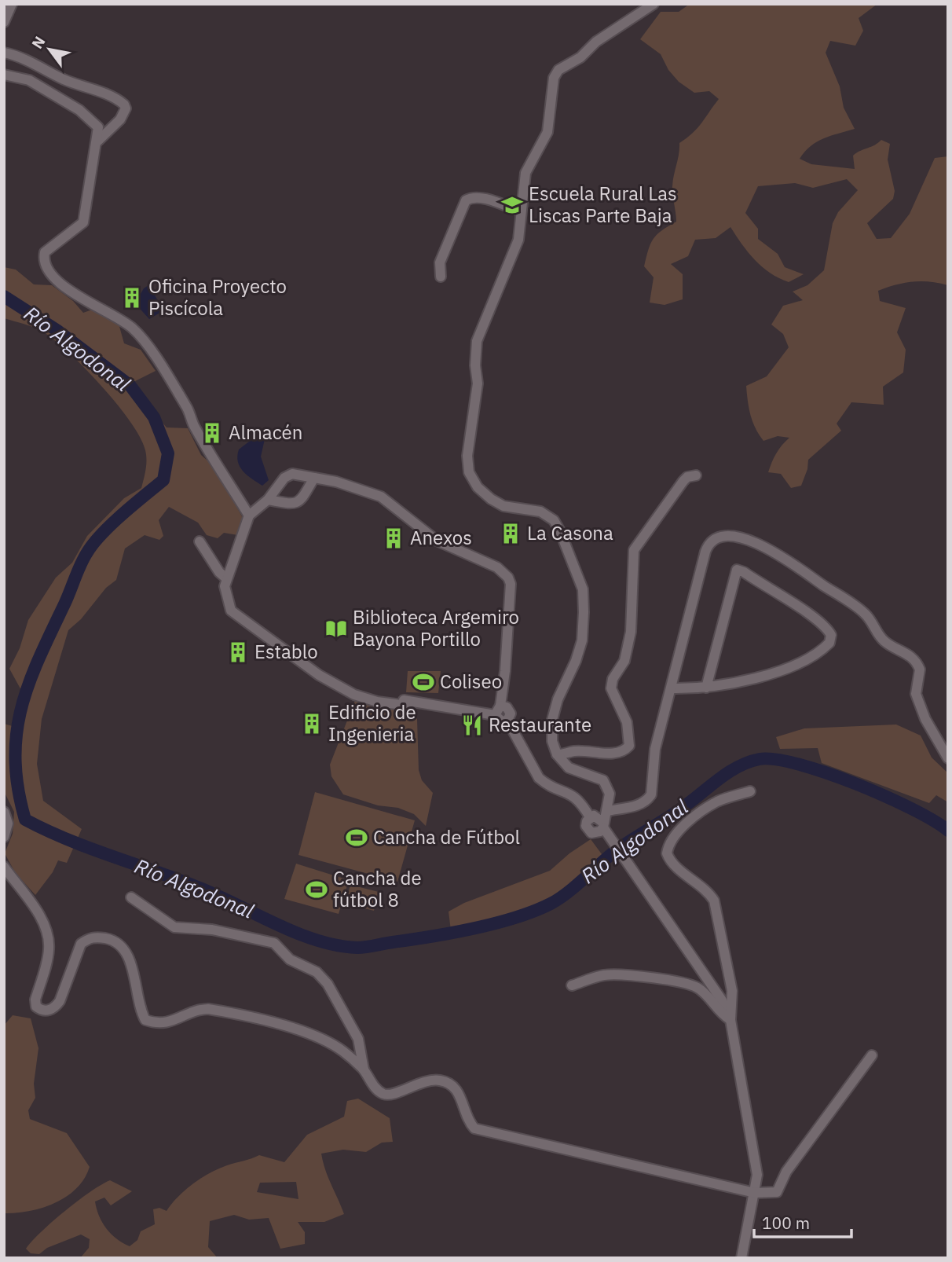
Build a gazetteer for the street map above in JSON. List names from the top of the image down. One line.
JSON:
{"water":["Río Algodonal"],"places":{"school or university":["Escuela Rural Las Liscas Parte Baja"],"building":["Oficina Proyecto Piscícola","Almacén","La Casona","Anexos","Establo","Edificio de Ingenieria"],"library":["Biblioteca Argemiro Bayona Portillo"],"sports":["Coliseo","Cancha de Fútbol","Cancha de fútbol 8"],"restaurant":["Restaurante"]},"scale_bar":"100 m","north":"top left"}
